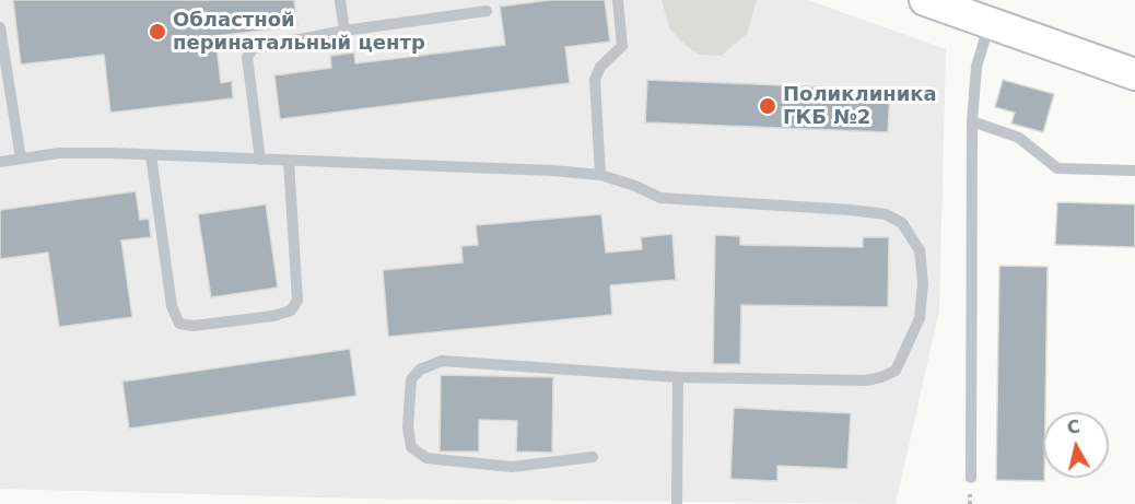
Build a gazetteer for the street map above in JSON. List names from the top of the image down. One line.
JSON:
{"places":["Областной перинатальный центр","Поликлиника ГКБ №2"],"north":"top"}
